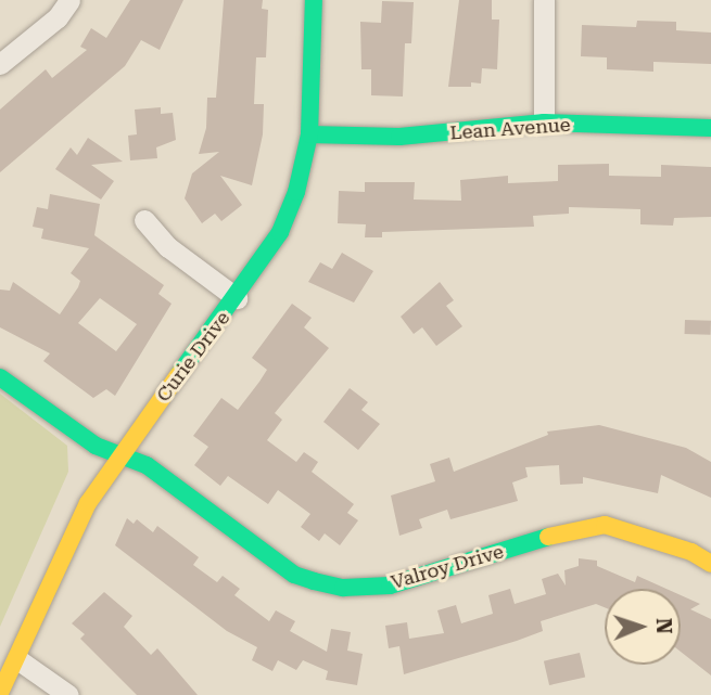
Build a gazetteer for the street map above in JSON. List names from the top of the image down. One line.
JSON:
{"streets":{"street":["Lean Avenue","Curie Drive","Valroy Drive"]},"crossings":[["Lean Avenue","Curie Drive"],["Curie Drive","Valroy Drive"]],"north":"right"}
